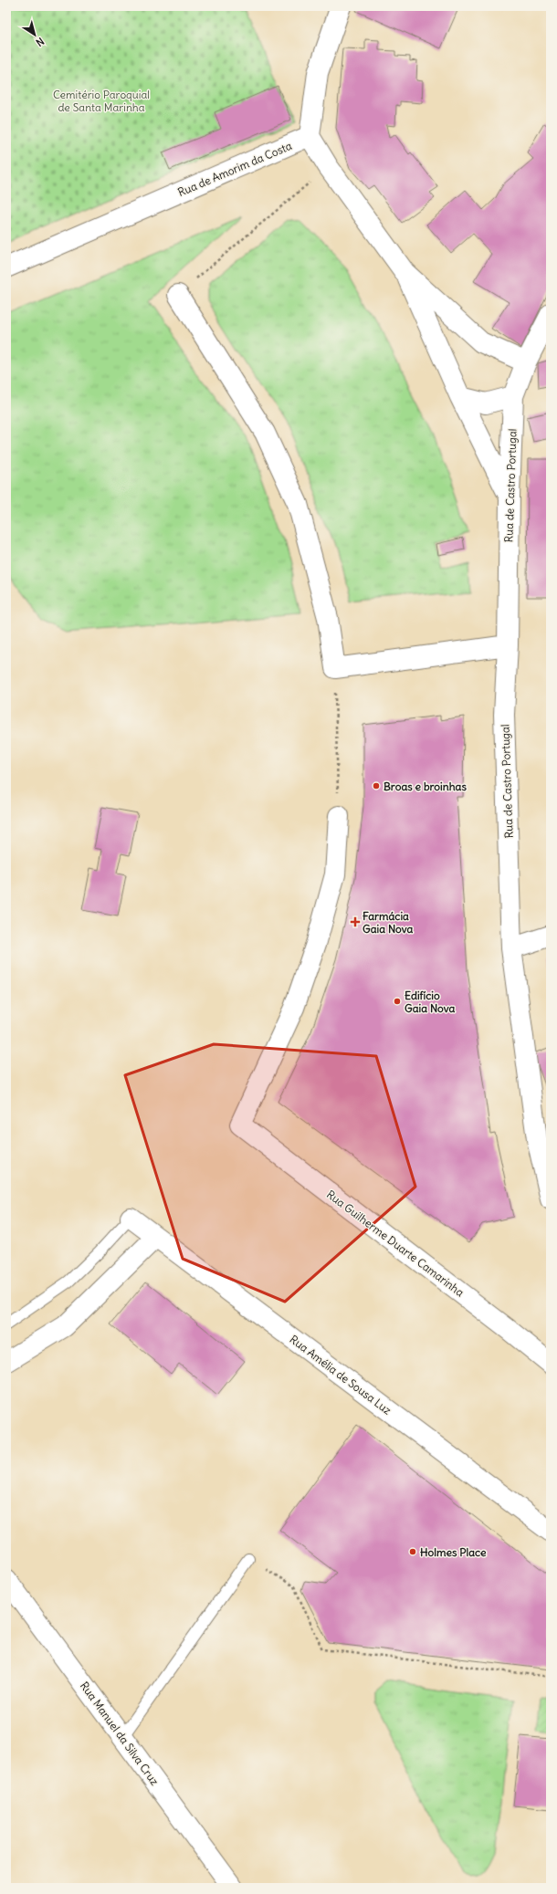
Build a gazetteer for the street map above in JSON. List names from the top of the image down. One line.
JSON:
{"streets":{"street":["Rua de Amorim da Costa","Rua de Castro Portugal","Rua Guilherme Duarte Camarinha","Rua Amélia de Sousa Luz","Rua Manuel da Silva Cruz"]},"parks":["Cemitério Paroquial de Santa Marinha"],"places":{"other":["Broas e broinhas","Edifício Gaia Nova","Holmes Place"],"health":["Farmácia Gaia Nova"]},"north":"bottom right"}
